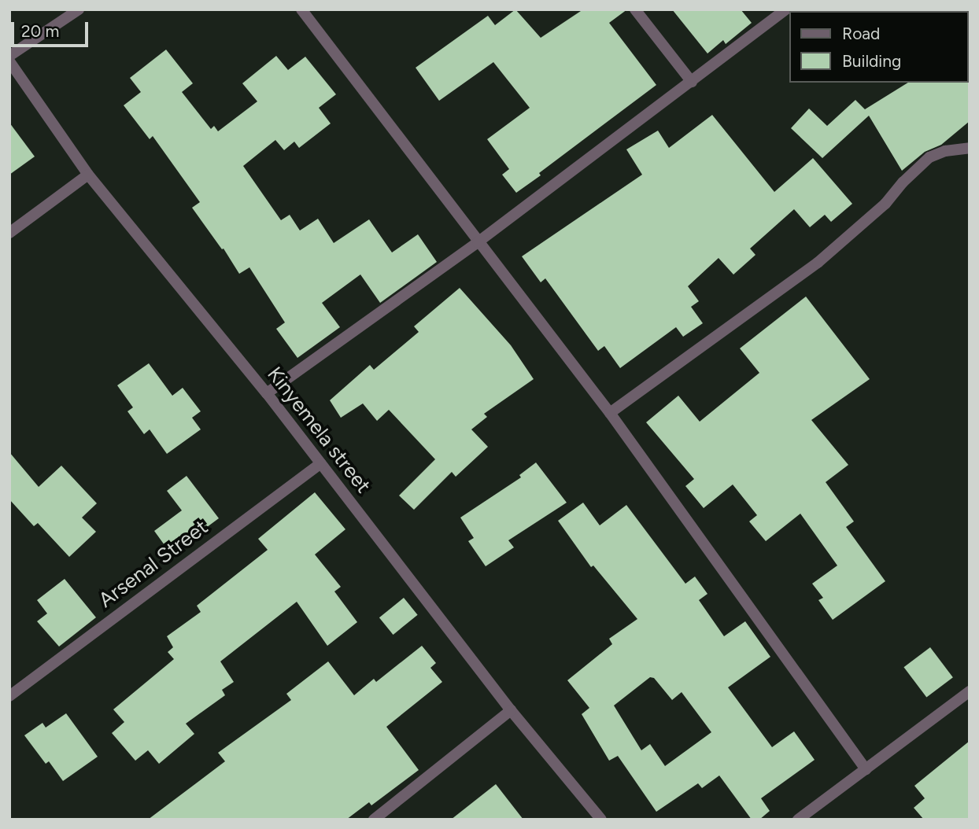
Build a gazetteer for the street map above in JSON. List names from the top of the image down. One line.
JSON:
{"streets":{"street":["Kinyemela street","Arsenal Street"]},"crossings":[["Kinyemela street","Arsenal Street"]],"legend":["Road","Building"],"scale_bar":"20 m"}
